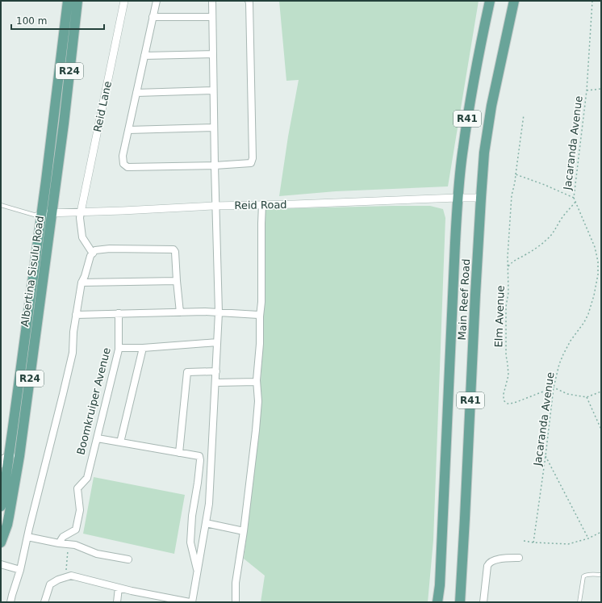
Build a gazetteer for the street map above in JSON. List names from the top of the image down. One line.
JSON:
{"streets":{"main road":["R24","R41","Albertina Sisulu Road","Main Reef Road"],"street":["Reid Lane","Reid Road"],"path":["Jacaranda Avenue","Elm Avenue"]},"crossings":[["Reid Lane","Reid Road"],["Jacaranda Avenue","Elm Avenue"],["Reid Road","Albertina Sisulu Road"],["Reid Road","Main Reef Road"]],"scale_bar":"100 m"}
